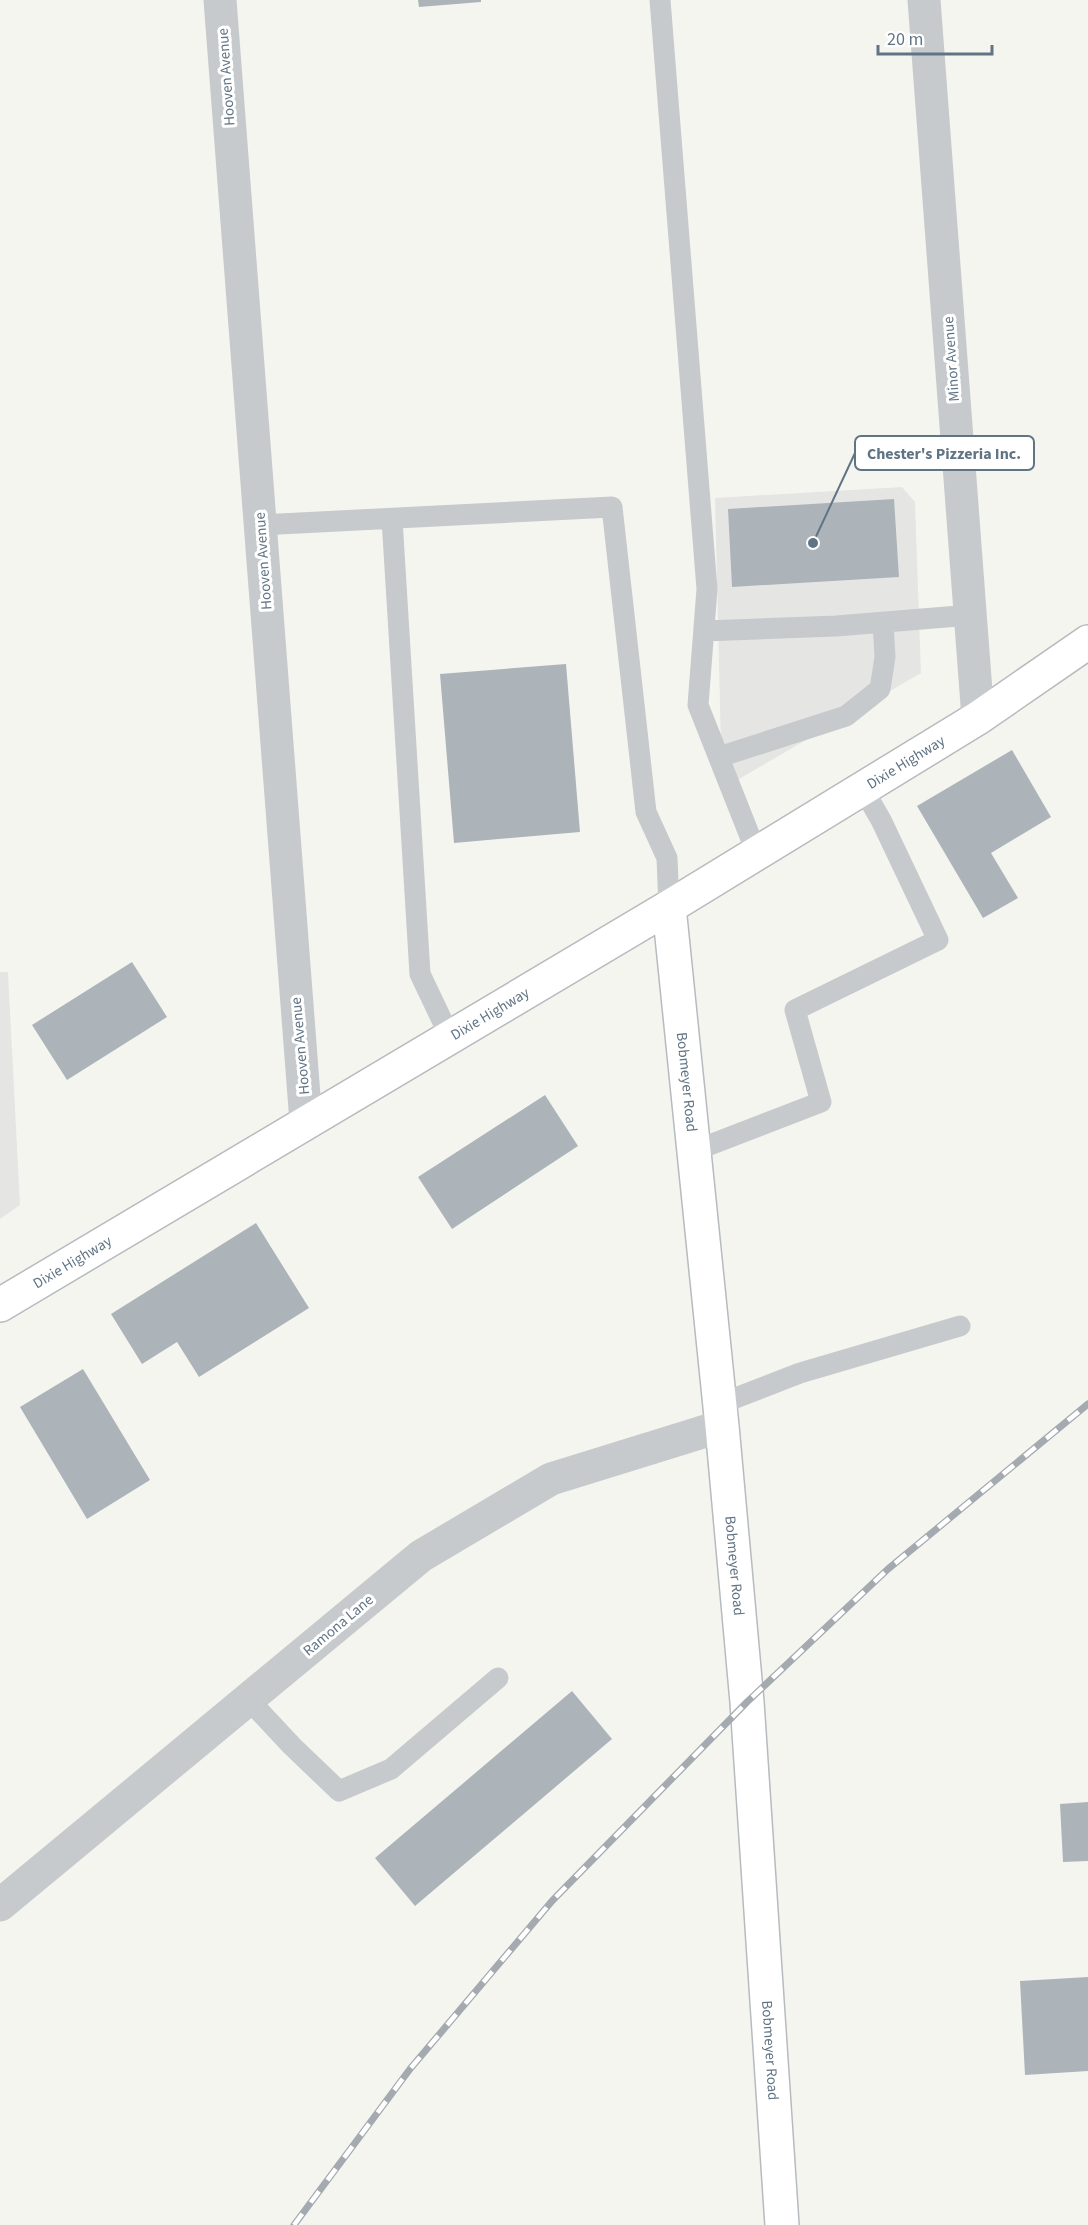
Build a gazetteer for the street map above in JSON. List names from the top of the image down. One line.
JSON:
{"streets":{"main road":["Dixie Highway","Bobmeyer Road"],"street":["Hooven Avenue","Minor Avenue","Ramona Lane"]},"crossings":[["Hooven Avenue","Dixie Highway"],["Minor Avenue","Dixie Highway"],["Dixie Highway","Bobmeyer Road"],["Bobmeyer Road","Ramona Lane"]],"places":["Chester's Pizzeria Inc."],"scale_bar":"20 m"}
